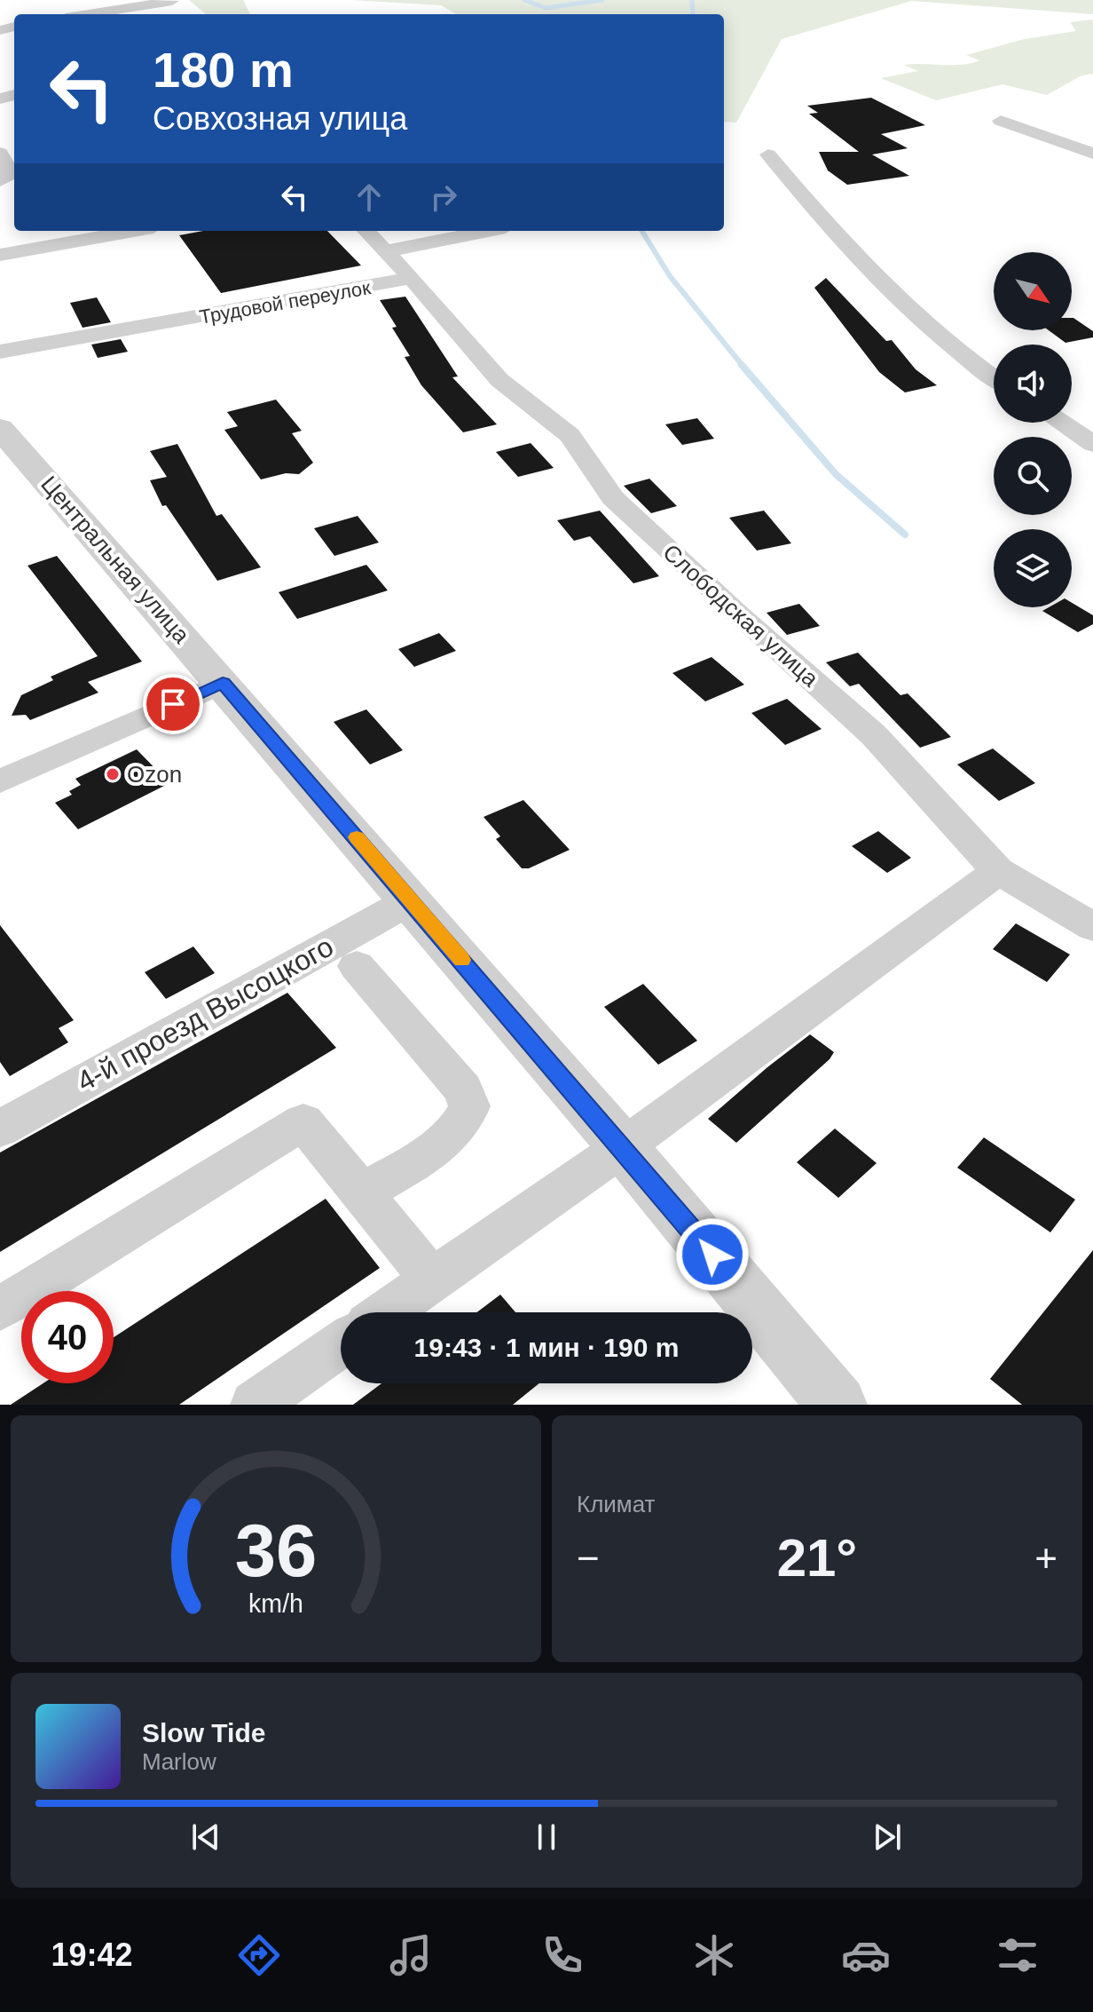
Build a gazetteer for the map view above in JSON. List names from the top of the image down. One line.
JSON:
{"streets":{"street":["Трудовой переулок","Центральная улица","Слободская улица","4-й проезд Высоцкого"]},"crossings":[["Трудовой переулок","Слободская улица"],["Центральная улица","4-й проезд Высоцкого"]],"places":["Ozon"],"north":"bottom right","page":{"turn":["180 m","Совхозная улица"],"limit":"40","trip":"19:43 · 1 мин · 190 m","tile":"Климат","heat":["−","21°","+"],"song":["Slow Tide","Marlow"],"tabs":"19:42","gauge":["36","km/h"]}}
